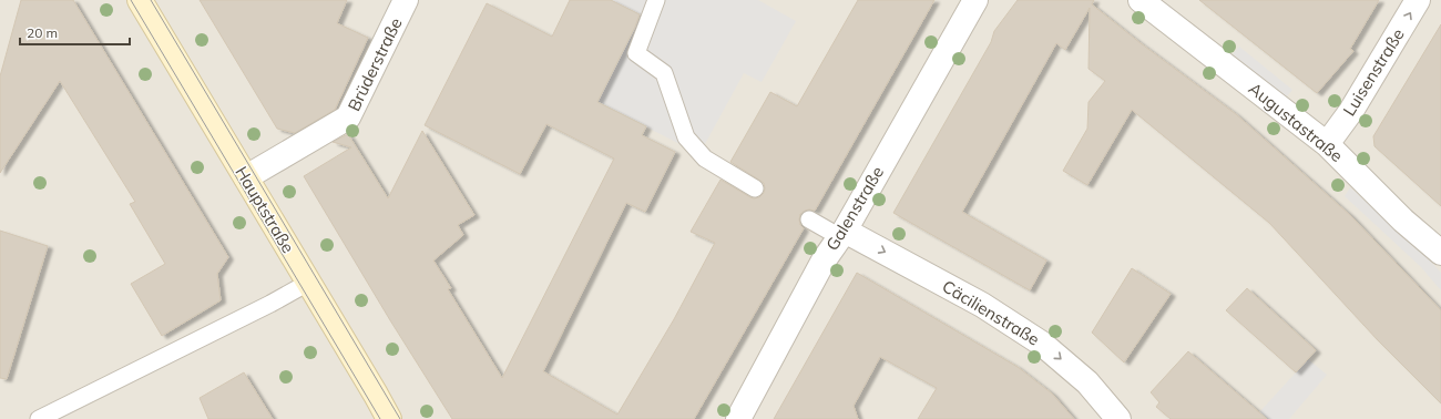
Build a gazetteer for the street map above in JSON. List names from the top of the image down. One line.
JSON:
{"streets":{"main road":["Hauptstraße"],"street":["Brüderstraße","Luisenstraße","Augustastraße","Galenstraße","Cäcilienstraße"]},"crossings":[["Brüderstraße","Hauptstraße"],["Luisenstraße","Augustastraße"],["Galenstraße","Cäcilienstraße"]],"one_way":["Luisenstraße","Cäcilienstraße"],"scale_bar":"20 m"}
